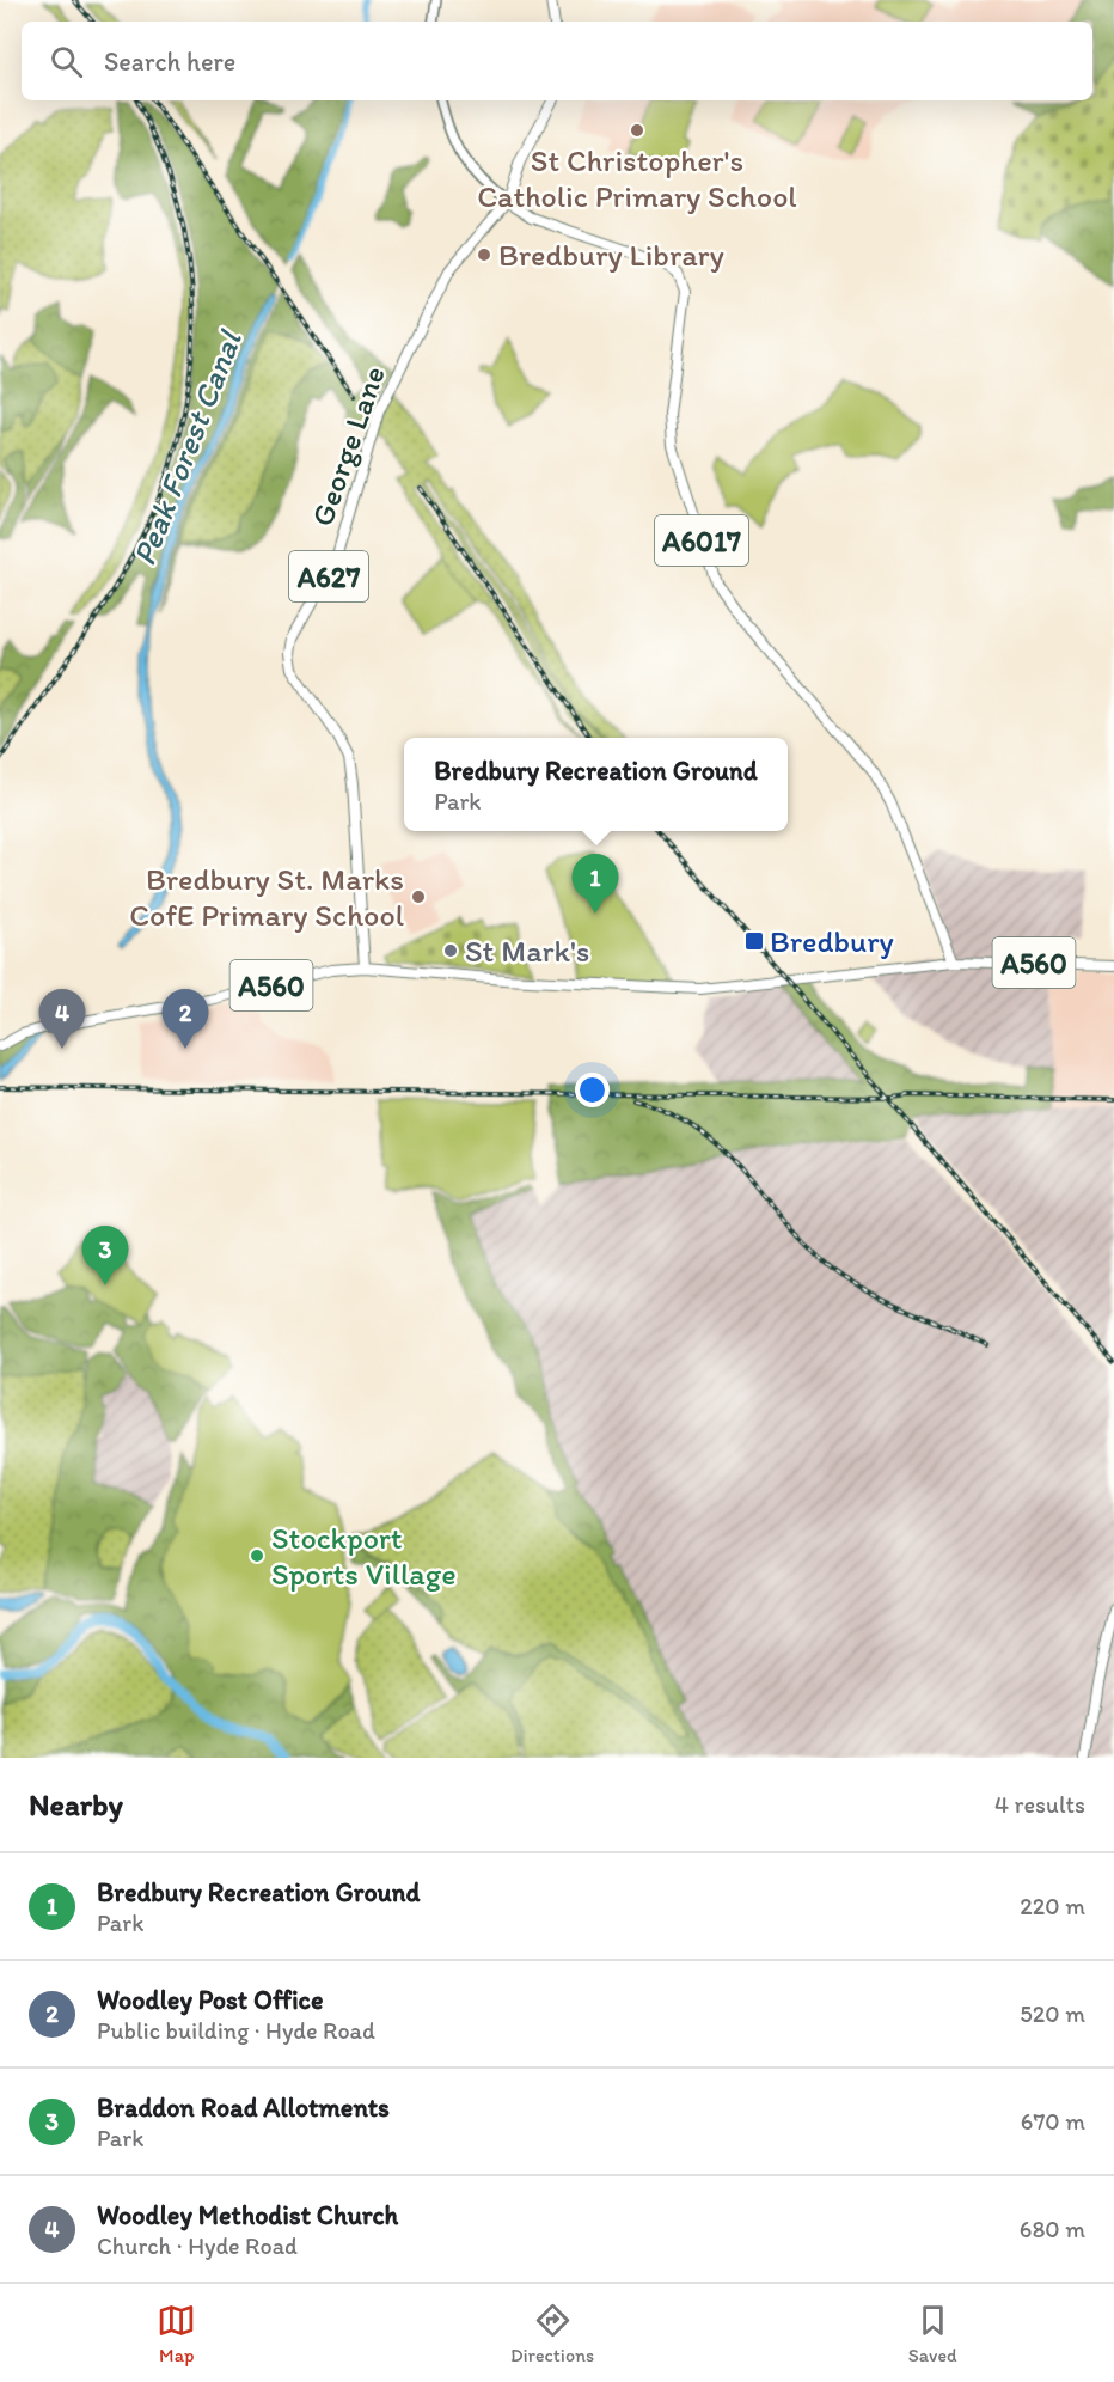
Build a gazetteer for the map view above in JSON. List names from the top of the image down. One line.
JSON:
{"streets":{"main road":["George Lane","A6017","A627","A560"]},"crossings":[["George Lane","A6017"],["George Lane","A627"],["George Lane","A560"],["A6017","A627"],["A6017","A560"]],"water":["Peak Forest Canal"],"places":{"other":["St Christopher's Catholic Primary School","Bredbury Library","Bredbury St. Marks CofE Primary School","St Mark's","Stockport Sports Village"],"transit":["Bredbury"]},"page":{"search":"Search here","popup":["Bredbury Recreation Ground","Park"],"pins":["1","2","4","3"],"heading":["Nearby","4 results"],"list":[{"mark":"1","name":"Bredbury Recreation Ground","note":"Park","value":"220 m"},{"mark":"2","name":"Woodley Post Office","note":"Public building · Hyde Road","value":"520 m"},{"mark":"3","name":"Braddon Road Allotments","note":"Park","value":"670 m"},{"mark":"4","name":"Woodley Methodist Church","note":"Church · Hyde Road","value":"680 m"}],"nav":["Map","Directions","Saved"]}}
